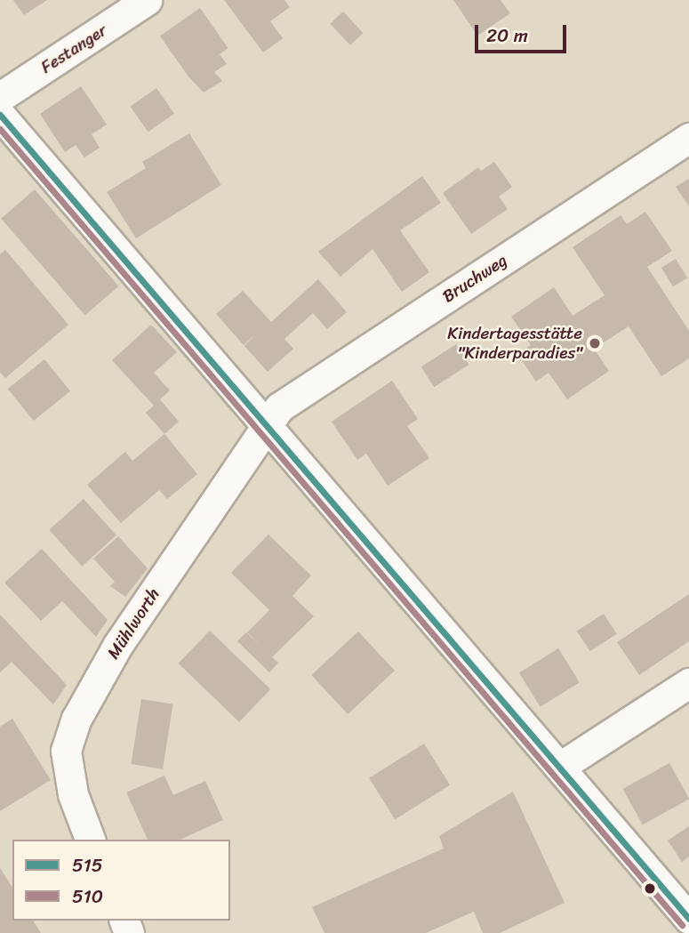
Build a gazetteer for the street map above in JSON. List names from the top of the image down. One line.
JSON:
{"streets":{"street":["Festanger","Bruchweg","Mühlworth"]},"crossings":[["Bruchweg","Mühlworth"]],"places":["Kindertagesstätte \"Kinderparadies\""],"lines":["transit line 515","transit line 510"],"legend":["515","510"],"scale_bar":"20 m"}
